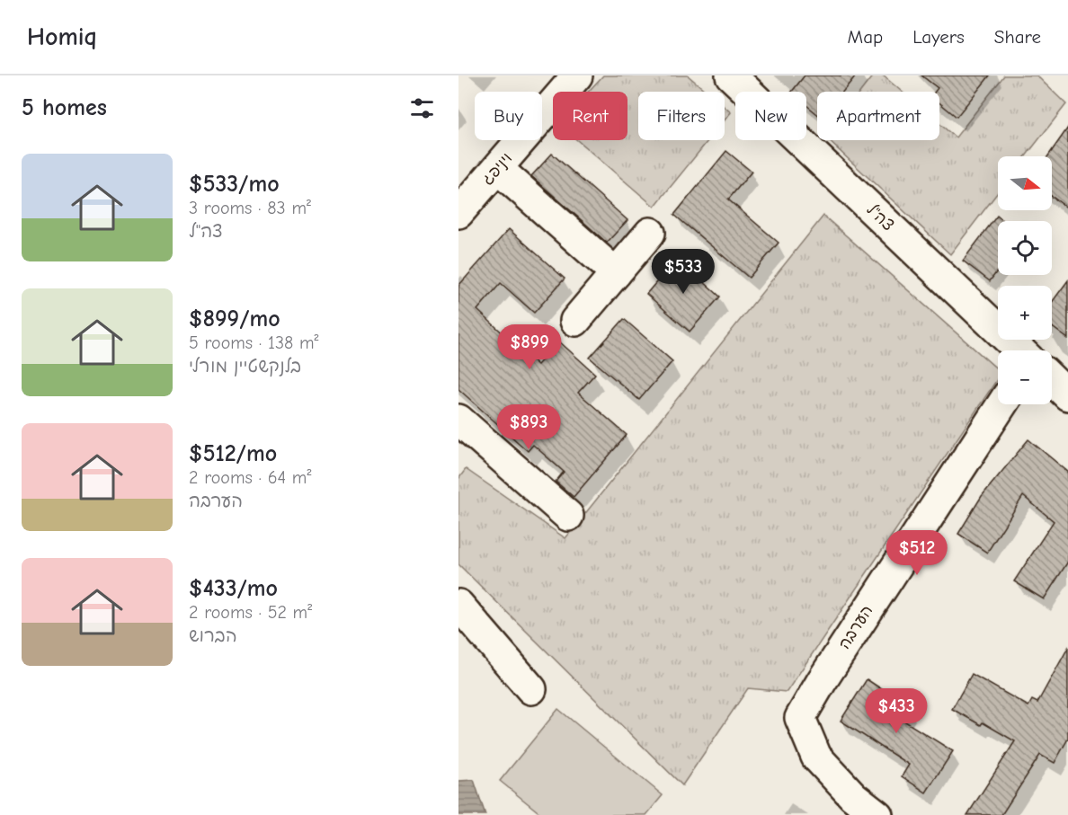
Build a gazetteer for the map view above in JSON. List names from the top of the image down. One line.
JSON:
{"streets":{"street":["ויניפג","צה\"ל","הערבה"]},"north":"right","page":{"header":"Homiq","nav":["Map","Layers","Share"],"heading":"5 homes","chip":["Buy","Rent","Filters","New","Apartment"],"list":[{"name":"$533/mo","note":"3 rooms · 83 m² · צה\"ל"},{"name":"$899/mo","note":"5 rooms · 138 m² · בלנקשטיין מורלי"},{"name":"$512/mo","note":"2 rooms · 64 m² · הערבה"},{"name":"$433/mo","note":"2 rooms · 52 m² · הברוש"}],"map_buttons":["+","−"],"price":["$533","$899","$893","$512","$433"]}}
